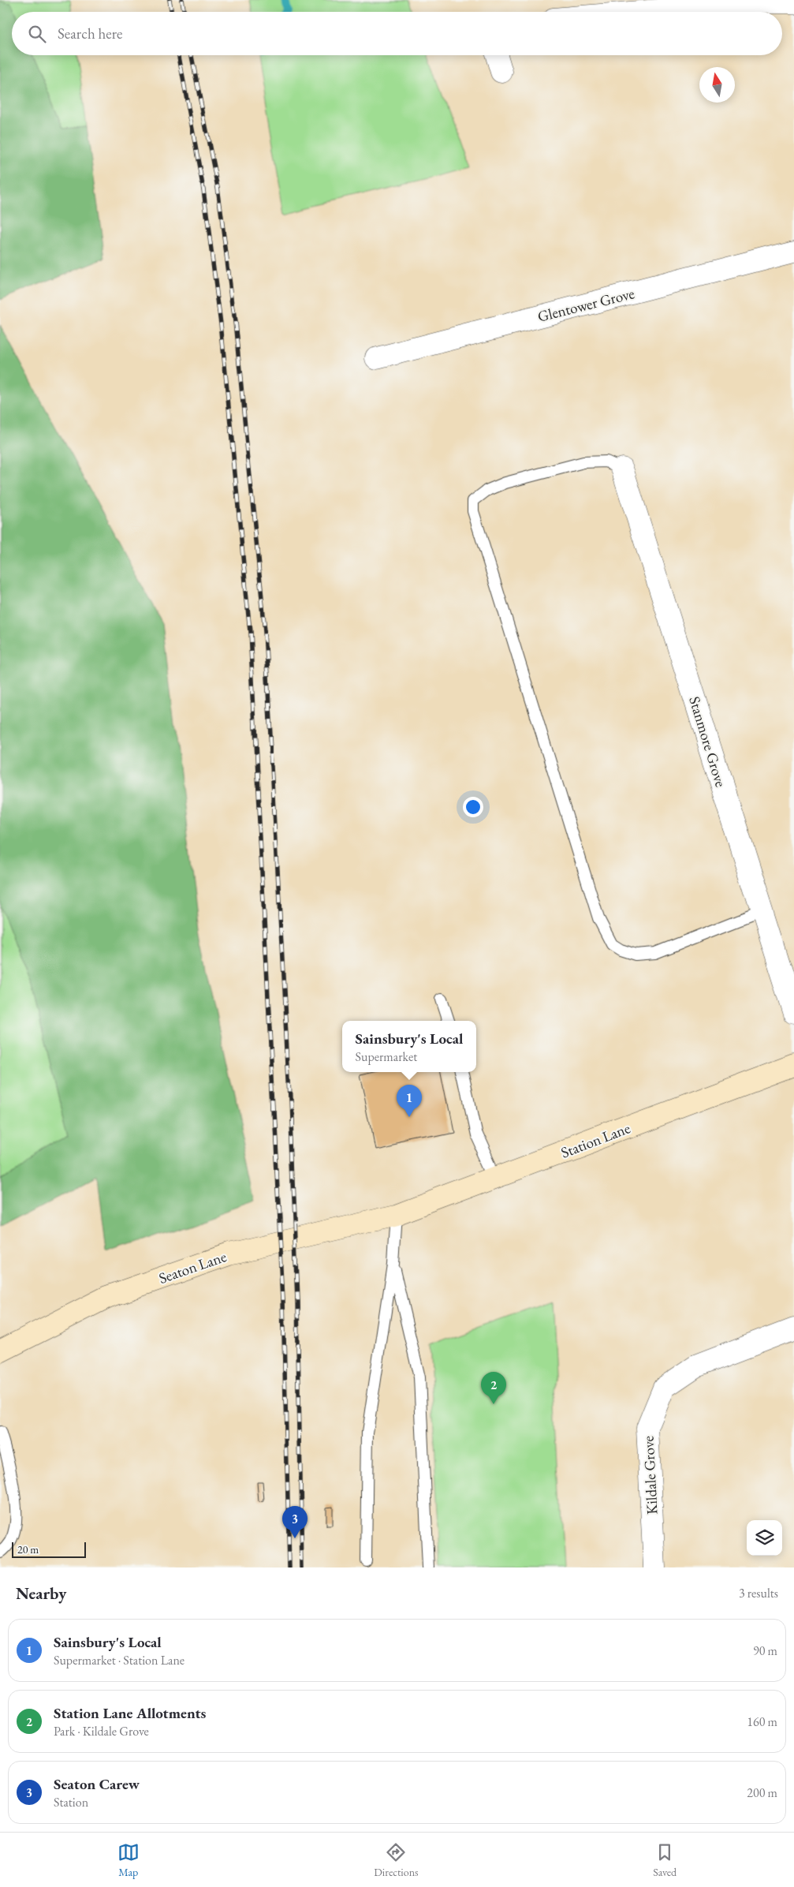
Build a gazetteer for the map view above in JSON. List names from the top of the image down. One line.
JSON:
{"streets":{"main road":["Station Lane","Seaton Lane"],"street":["Glentower Grove","Stanmore Grove","Kildale Grove"]},"crossings":[["Station Lane","Seaton Lane"]],"scale_bar":"20 m","north":"top","page":{"search":"Search here","popup":["Sainsbury's Local","Supermarket"],"pins":["1","2","3"],"scale":"20 m","heading":["Nearby","3 results"],"list":[{"mark":"1","name":"Sainsbury's Local","note":"Supermarket · Station Lane","value":"90 m"},{"mark":"2","name":"Station Lane Allotments","note":"Park · Kildale Grove","value":"160 m"},{"mark":"3","name":"Seaton Carew","note":"Station","value":"200 m"}],"nav":["Map","Directions","Saved"]}}
